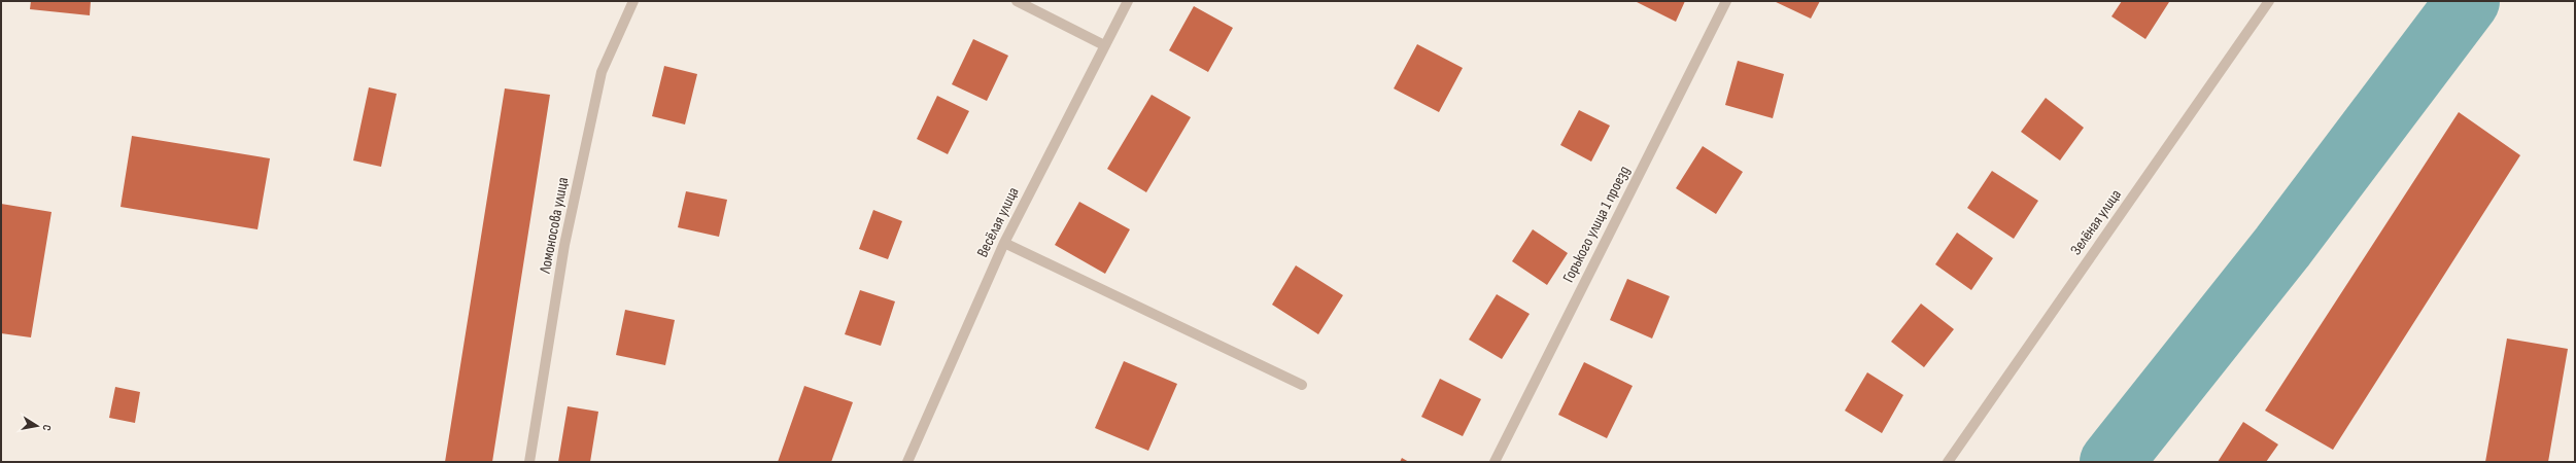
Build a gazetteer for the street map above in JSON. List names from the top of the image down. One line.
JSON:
{"streets":{"street":["Весёлая улица","Зелёная улица","Горького улица 1 проезд","Ломоносова улица"]},"north":"right"}
